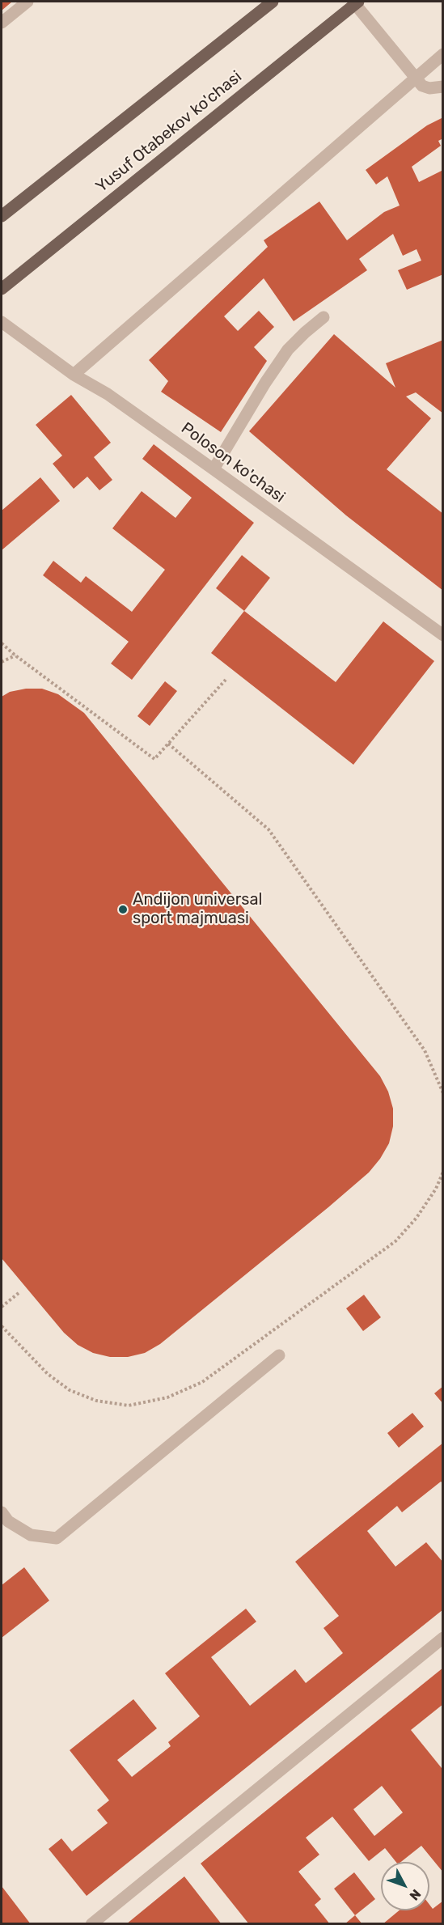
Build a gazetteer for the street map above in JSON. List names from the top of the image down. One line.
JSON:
{"streets":{"main road":["Yusuf Otabekov ko'chasi"],"street":["Poloson ko'chasi"]},"places":["Andijon universal sport majmuasi"],"north":"bottom right"}
